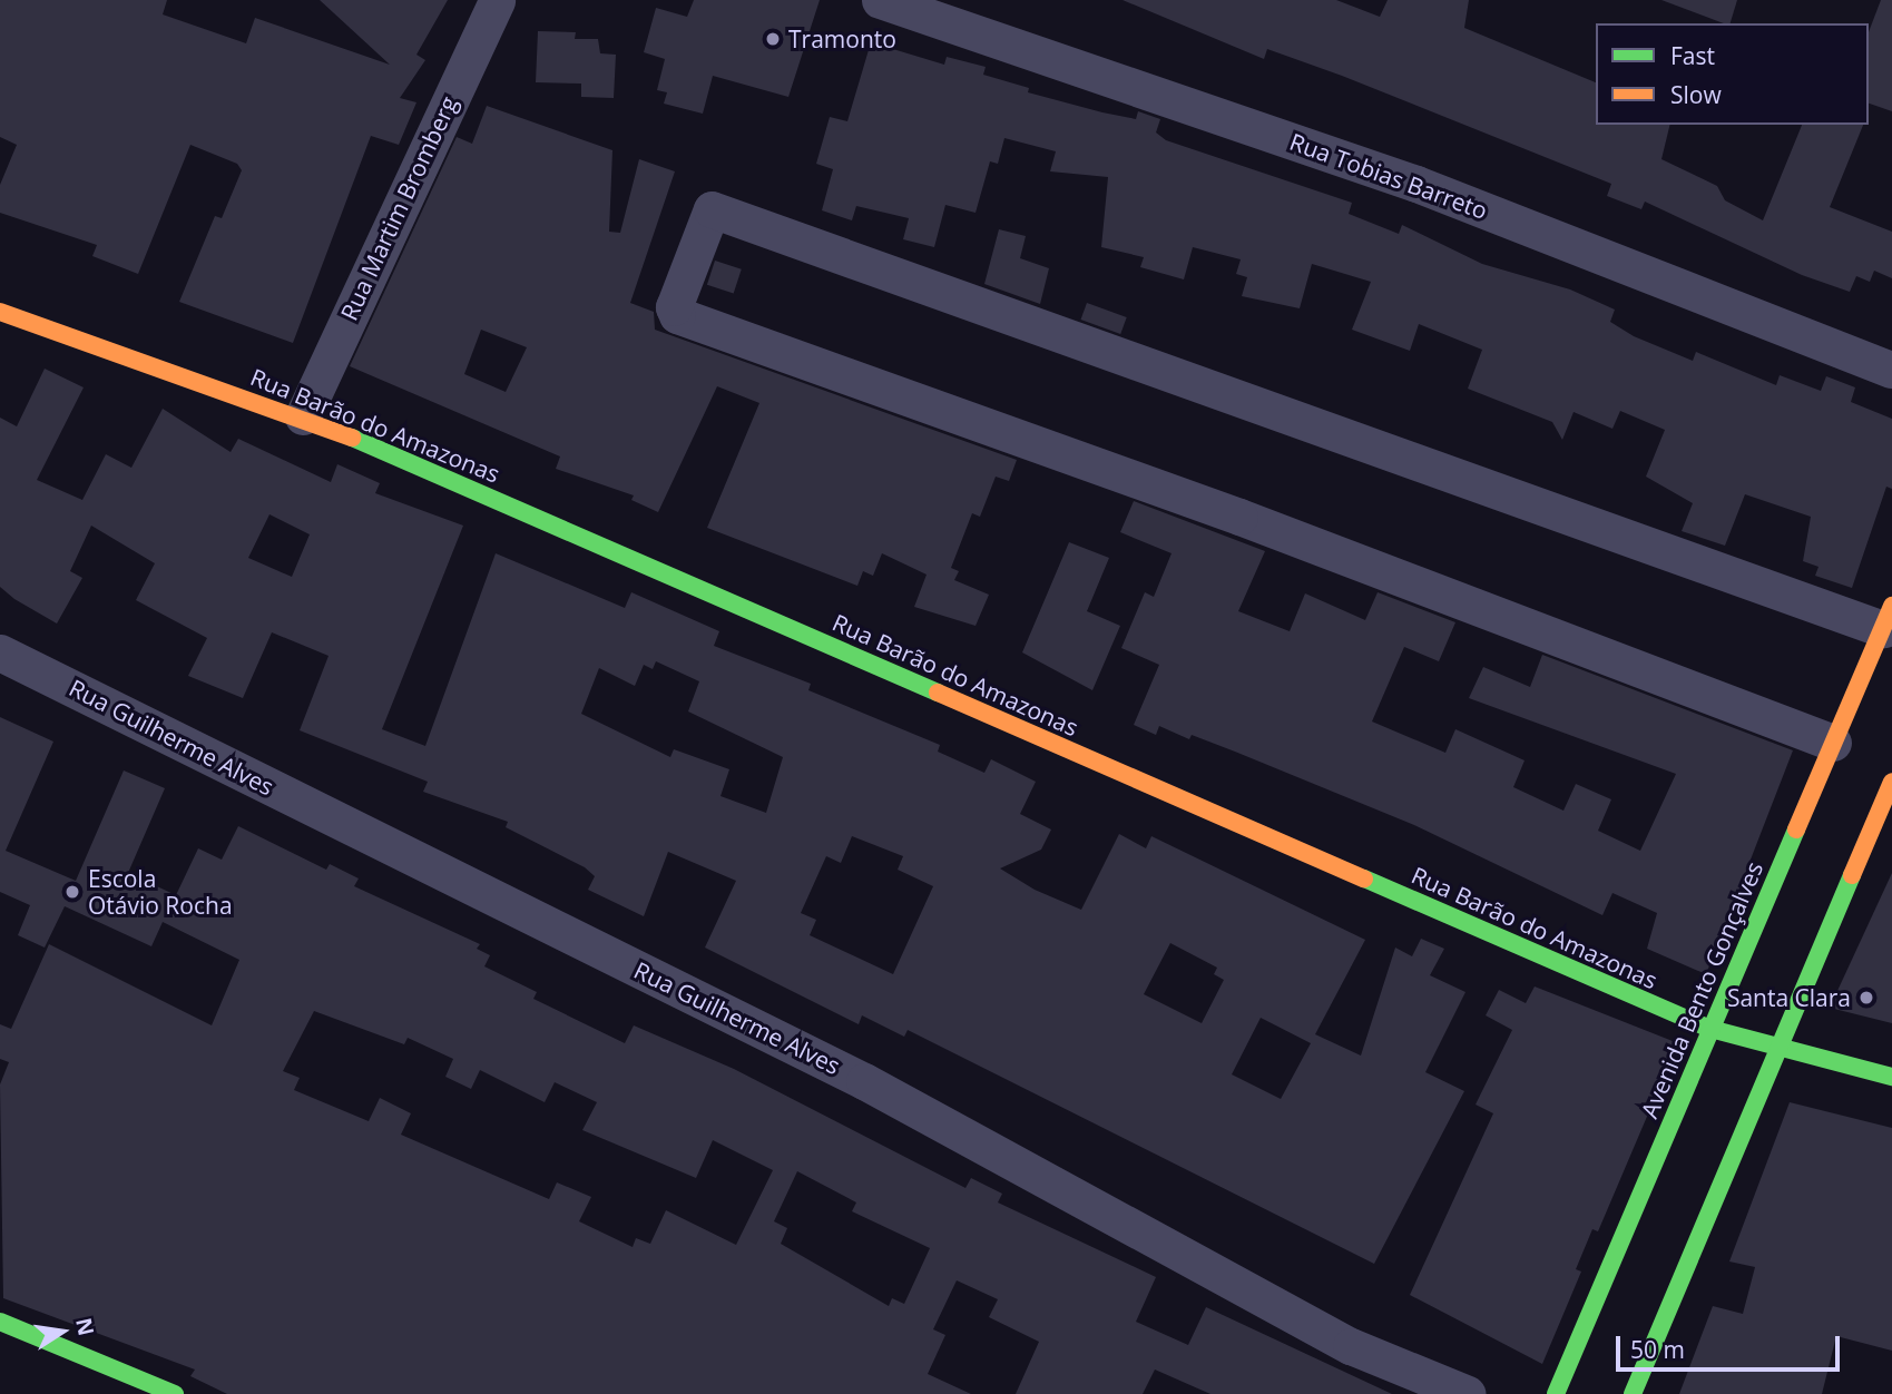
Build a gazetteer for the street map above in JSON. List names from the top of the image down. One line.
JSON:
{"streets":{"street":["Rua Tobias Barreto","Rua Martim Bromberg","Rua Barão do Amazonas","Rua Guilherme Alves","Avenida Bento Gonçalves"]},"crossings":[["Rua Martim Bromberg","Rua Barão do Amazonas"],["Rua Barão do Amazonas","Avenida Bento Gonçalves"]],"places":["Tramonto","Escola Otávio Rocha","Santa Clara"],"legend":["Fast","Slow"],"scale_bar":"50 m","north":"right"}
